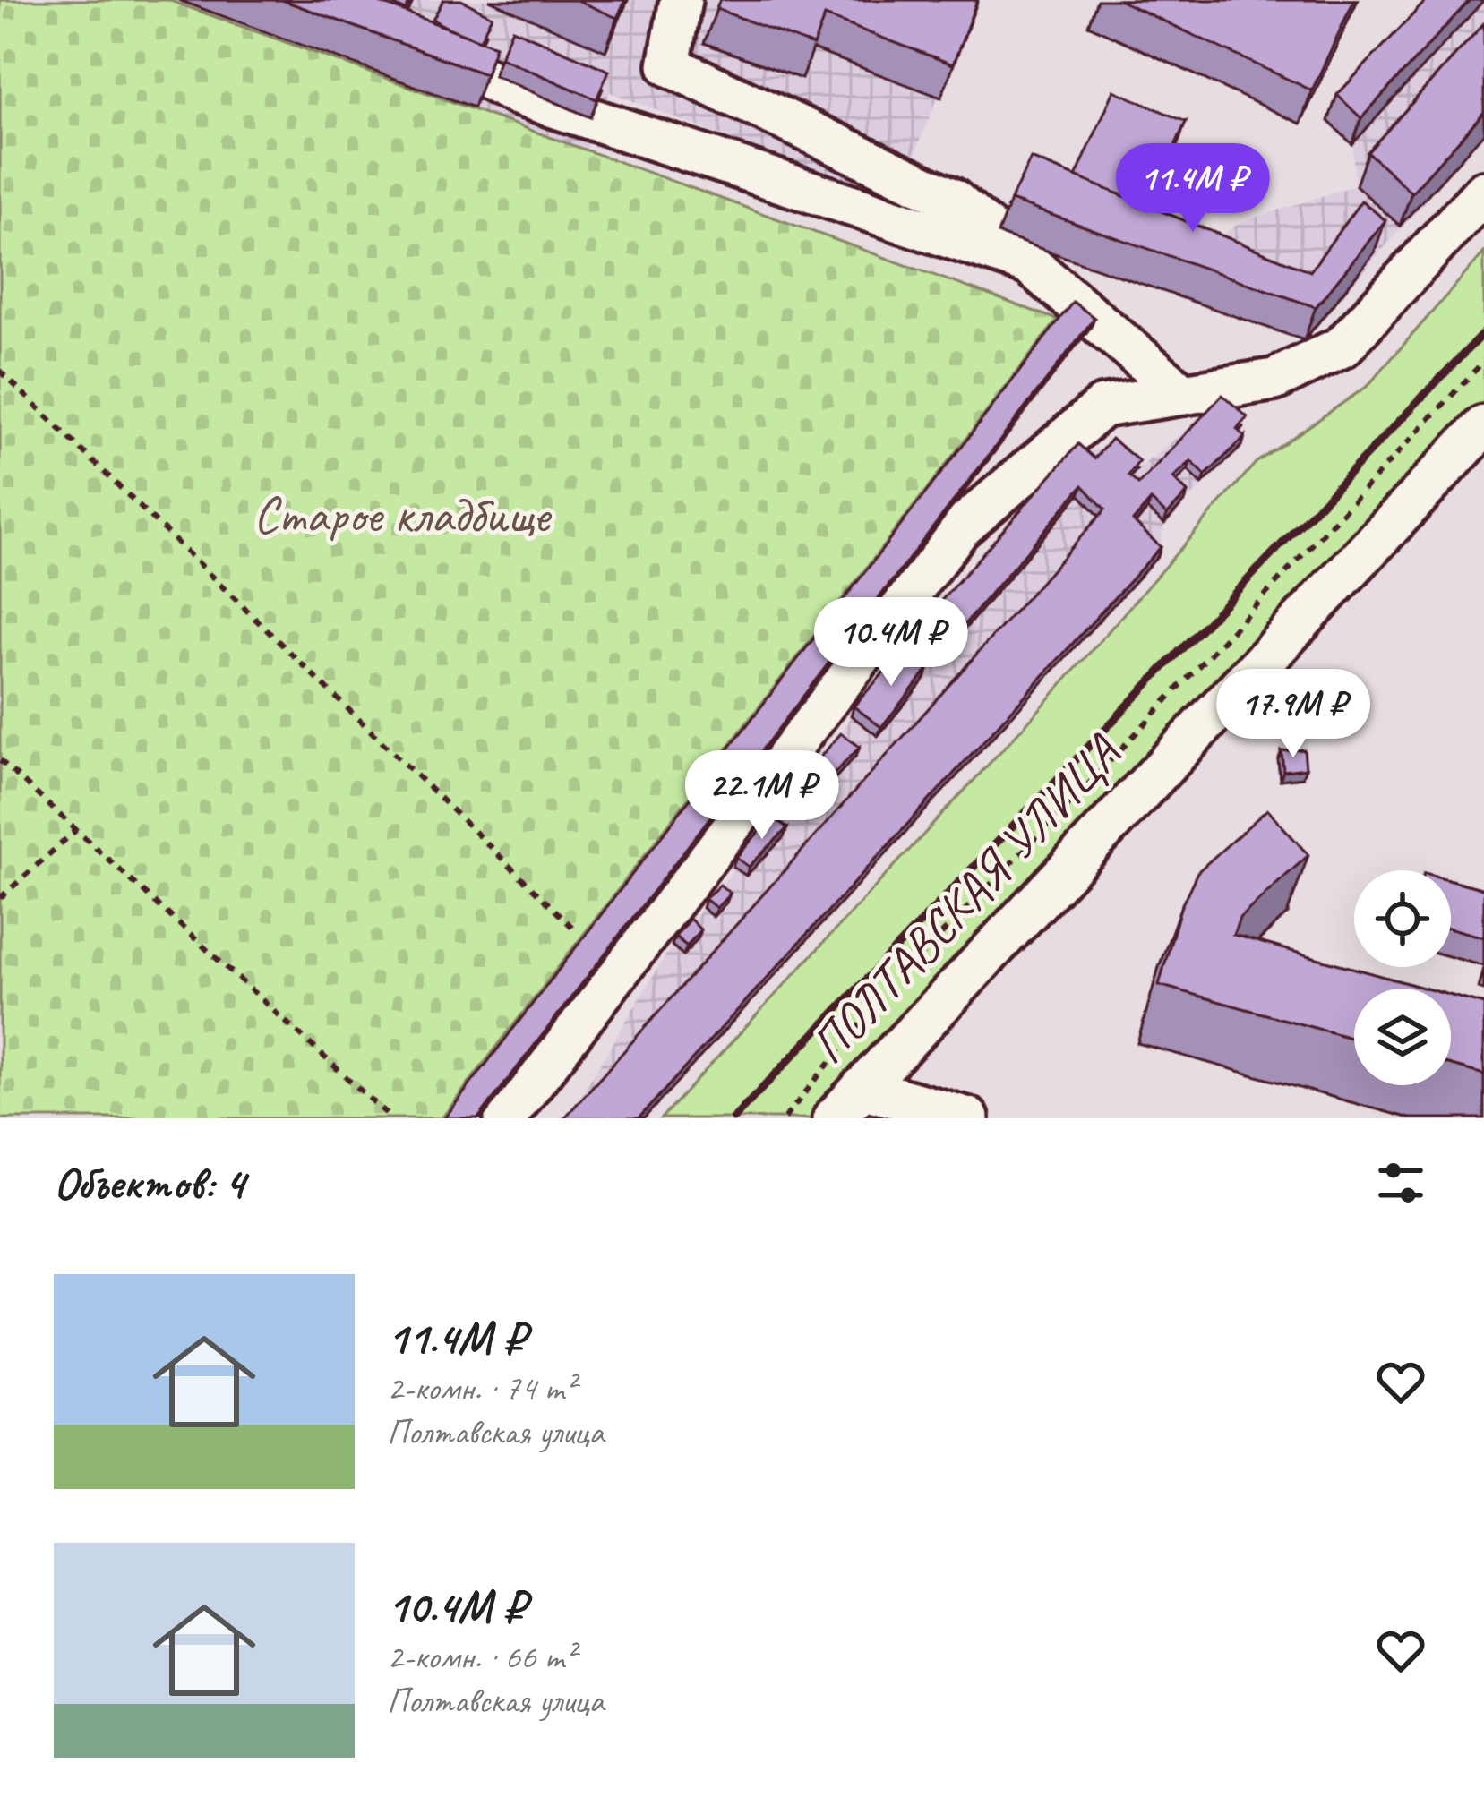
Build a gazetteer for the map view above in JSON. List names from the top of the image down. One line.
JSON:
{"streets":{"street":["ПОЛТАВСКАЯ УЛИЦА"]},"parks":["Старое кладбище"],"page":{"price":["11.4M ₽","10.4M ₽","17.9M ₽","22.1M ₽"],"heading":"Объектов: 4","list":[{"name":"11.4M ₽","note":"2-комн. · 74 m² · Полтавская улица"},{"name":"10.4M ₽","note":"2-комн. · 66 m² · Полтавская улица"}]}}
